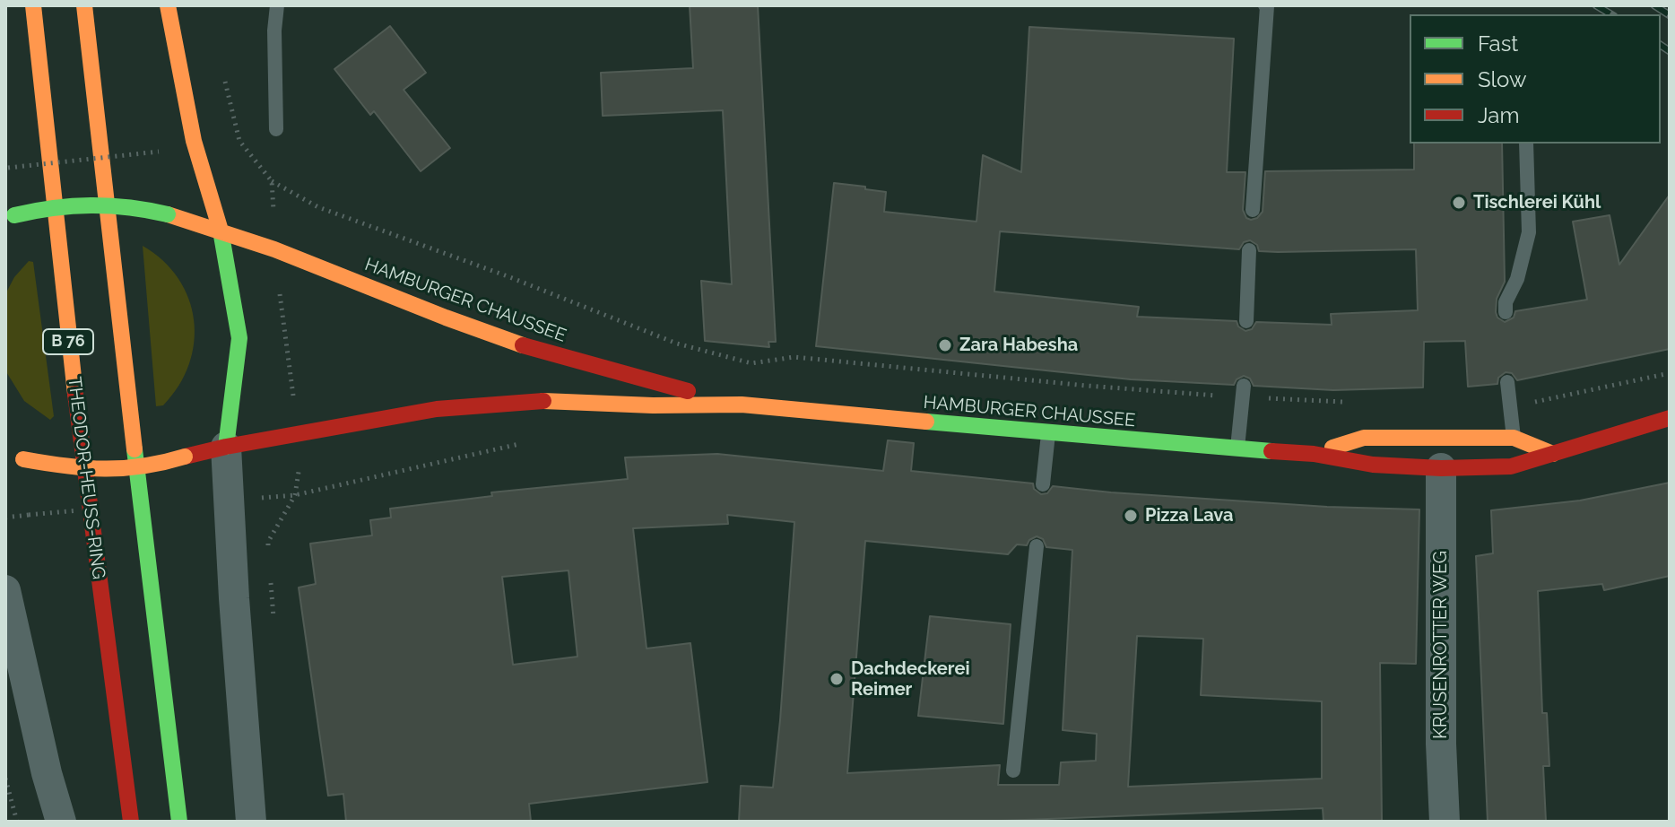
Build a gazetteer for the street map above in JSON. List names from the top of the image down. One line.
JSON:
{"streets":{"main road":["HAMBURGER CHAUSSEE","B 76","THEODOR-HEUSS-RING"],"street":["KRUSENROTTER WEG"]},"crossings":[["HAMBURGER CHAUSSEE","KRUSENROTTER WEG"]],"places":["Tischlerei Kühl","Zara Habesha","Pizza Lava","Dachdeckerei Reimer"],"legend":["Fast","Slow","Jam"]}
